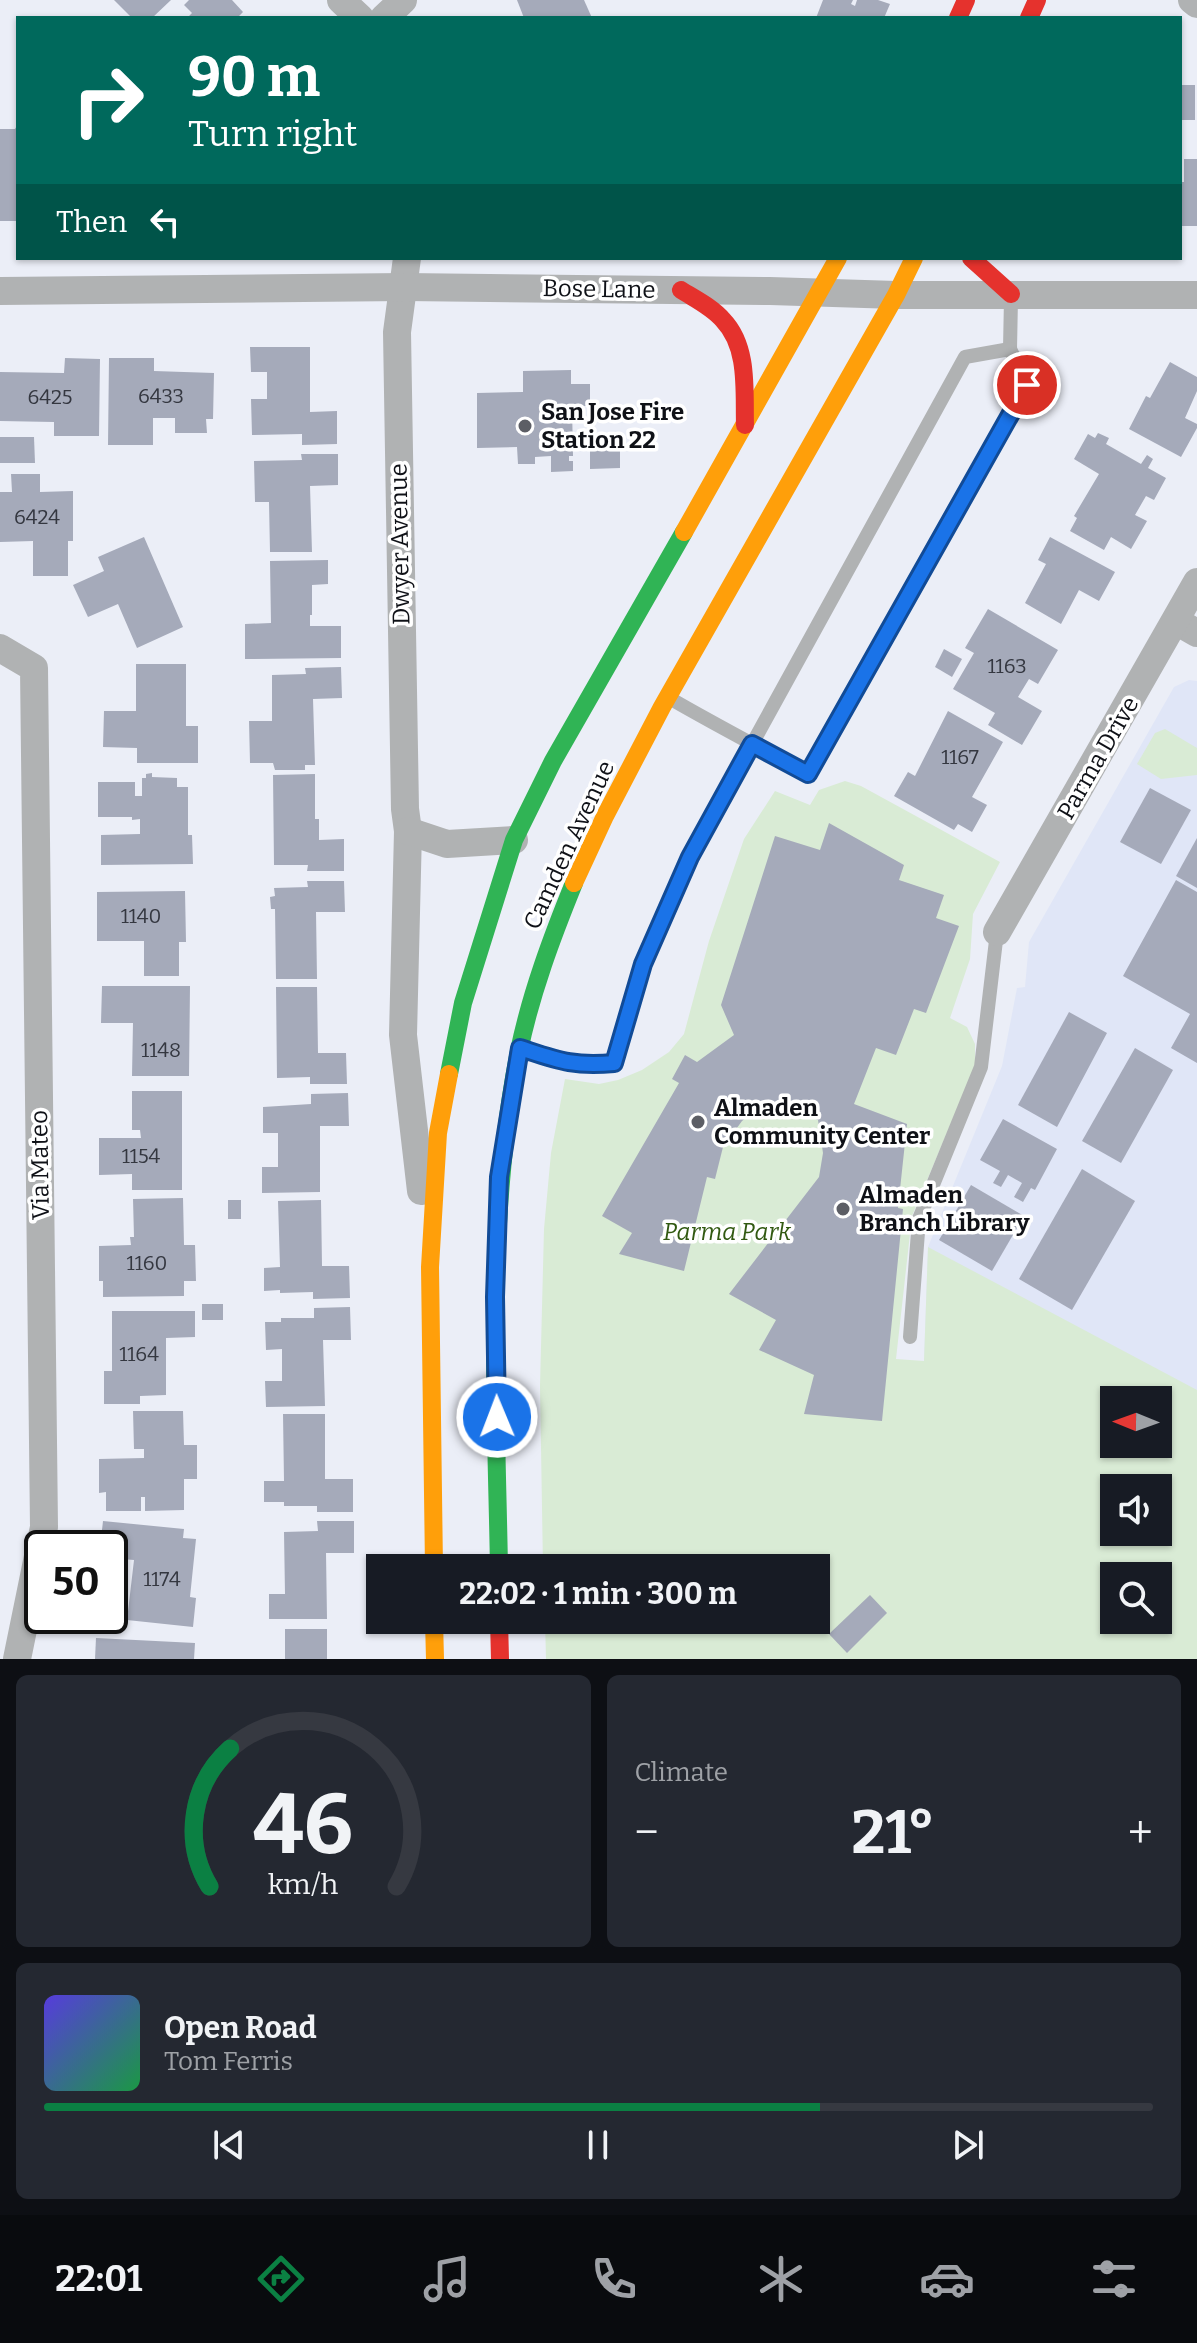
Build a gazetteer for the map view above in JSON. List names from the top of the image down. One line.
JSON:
{"streets":{"main road":["Camden Avenue"],"street":["Bose Lane","Dwyer Avenue","Parma Drive","Via Mateo"]},"crossings":[["Bose Lane","Dwyer Avenue"],["Bose Lane","Camden Avenue"],["Dwyer Avenue","Camden Avenue"]],"parks":["Parma Park"],"places":["San Jose Fire Station 22","Almaden Community Center","Almaden Branch Library"],"house_numbers":["6433","6425","6424","1163","1167","1140","1148","1154","1160","1164","1174"],"north":"left","page":{"turn":["90 m","Turn right"],"then":"Then","limit":"50","trip":"22:02 · 1 min · 300 m","tile":"Climate","heat":["−","21°","+"],"song":["Open Road","Tom Ferris"],"tabs":"22:01","gauge":["46","km/h"]}}
